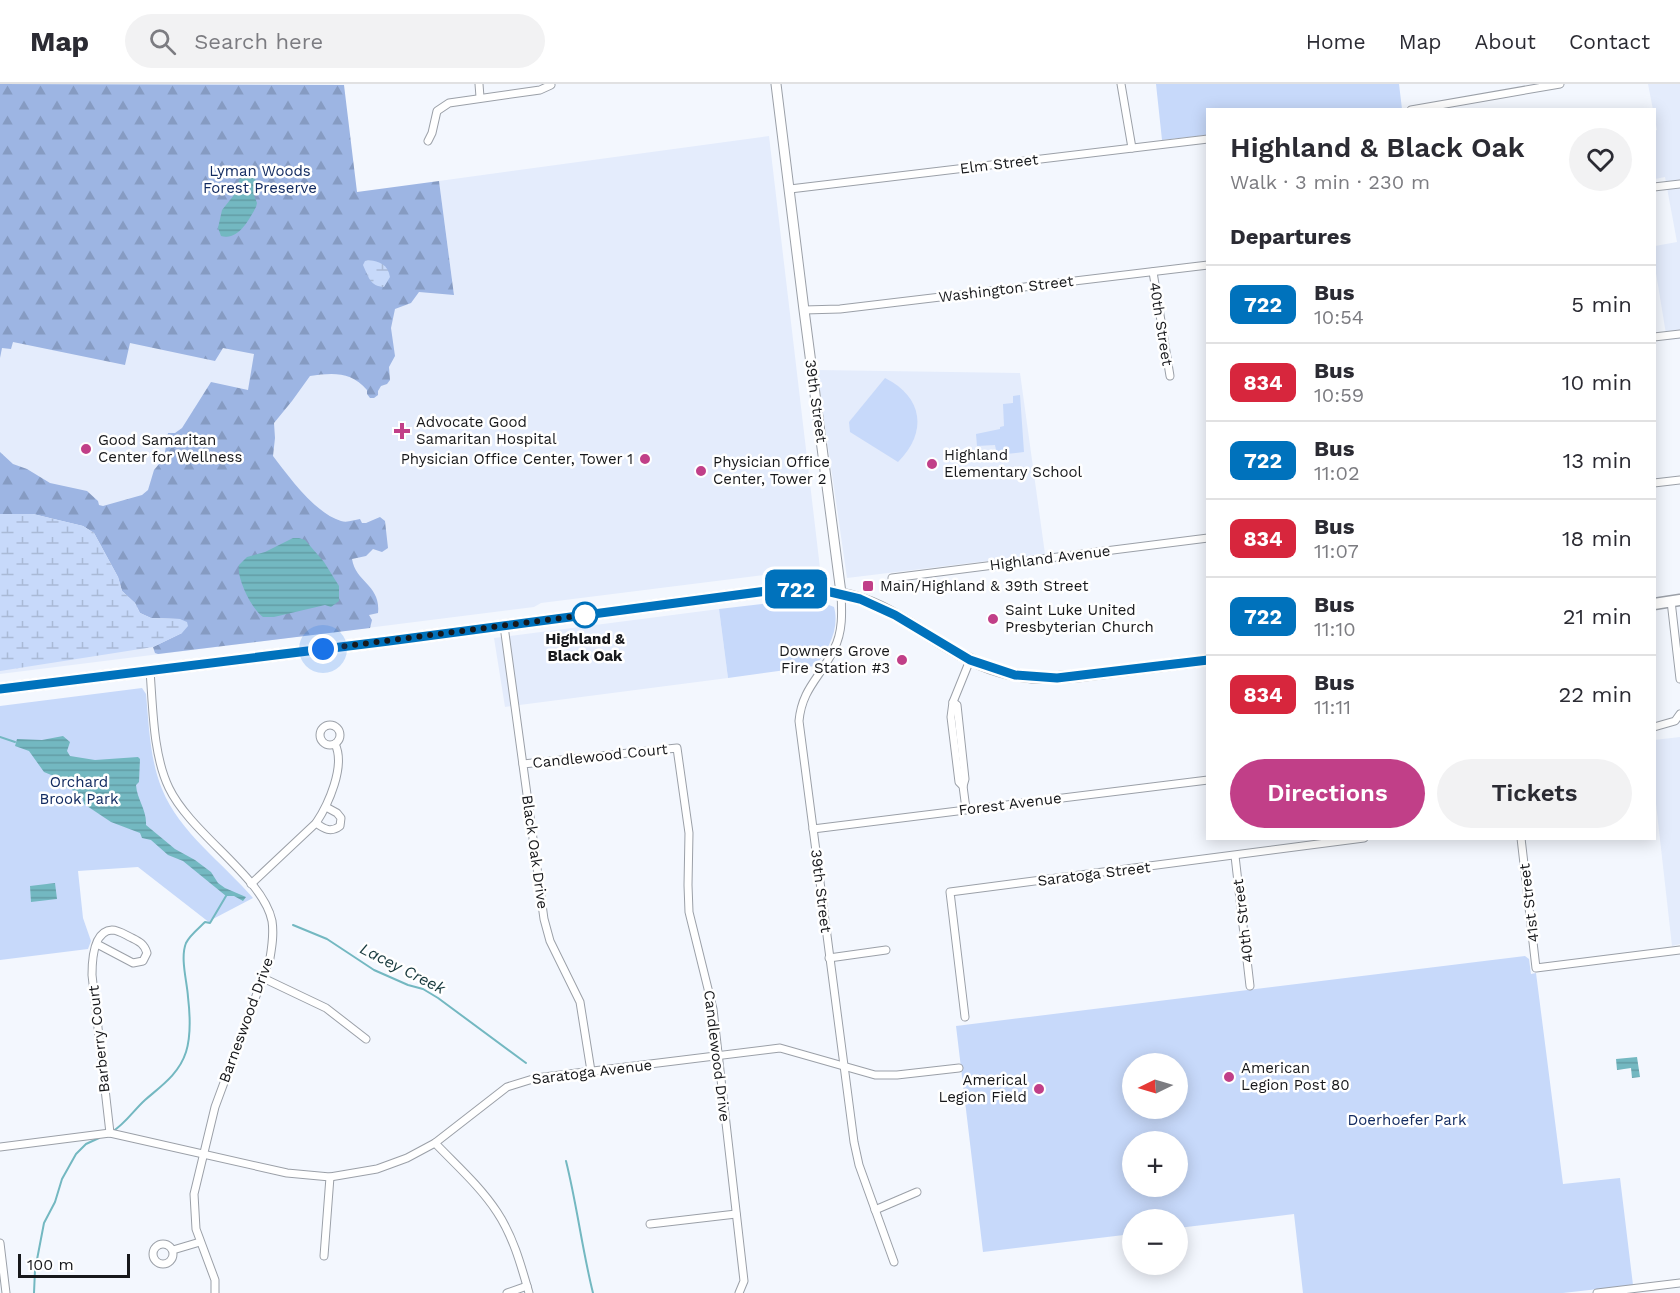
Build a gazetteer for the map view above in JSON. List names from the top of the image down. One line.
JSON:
{"streets":{"street":["Elm Street","Washington Street","40th Street","39th Street","Highland Avenue","Candlewood Court","Forest Avenue","Black Oak Drive","Saratoga Street","41st Street","Barneswood Drive","Barberry Court","Candlewood Drive","Saratoga Avenue"]},"crossings":[["Elm Street","39th Street"],["Washington Street","40th Street"],["Washington Street","39th Street"],["40th Street","Saratoga Street"],["39th Street","Forest Avenue"],["39th Street","Saratoga Avenue"],["Candlewood Court","Black Oak Drive"],["Candlewood Court","Candlewood Drive"],["Black Oak Drive","Saratoga Avenue"],["Barneswood Drive","Saratoga Avenue"],["Barberry Court","Saratoga Avenue"],["Candlewood Drive","Saratoga Avenue"]],"water":["Lacey Creek"],"parks":["Lyman Woods Forest Preserve","Orchard Brook Park","Doerhoefer Park"],"places":{"health":["Advocate Good Samaritan Hospital"],"other":["Good Samaritan Center for Wellness","Physician Office Center, Tower 1","Highland Elementary School","Physician Office Center, Tower 2","Highland & Black Oak","Saint Luke United Presbyterian Church","Downers Grove Fire Station #3","American Legion Post 80","Americal Legion Field"],"transit":["Main/Highland & 39th Street"]},"lines":["bus line 722"],"scale_bar":"100 m","north":"left","page":{"header":"Map","search":"Search here","nav":["Home","Map","About","Contact"],"on_map":"722","heading":[["Highland & Black Oak","Walk · 3 min · 230 m"],"Departures"],"list":[{"mark":"722","name":"Bus","note":"10:54","value":"5 min"},{"mark":"834","name":"Bus","note":"10:59","value":"10 min"},{"mark":"722","name":"Bus","note":"11:02","value":"13 min"},{"mark":"834","name":"Bus","note":"11:07","value":"18 min"},{"mark":"722","name":"Bus","note":"11:10","value":"21 min"},{"mark":"834","name":"Bus","note":"11:11","value":"22 min"}],"buttons":["Directions","Tickets"],"map_buttons":["+","−"],"scale":"100 m"}}
